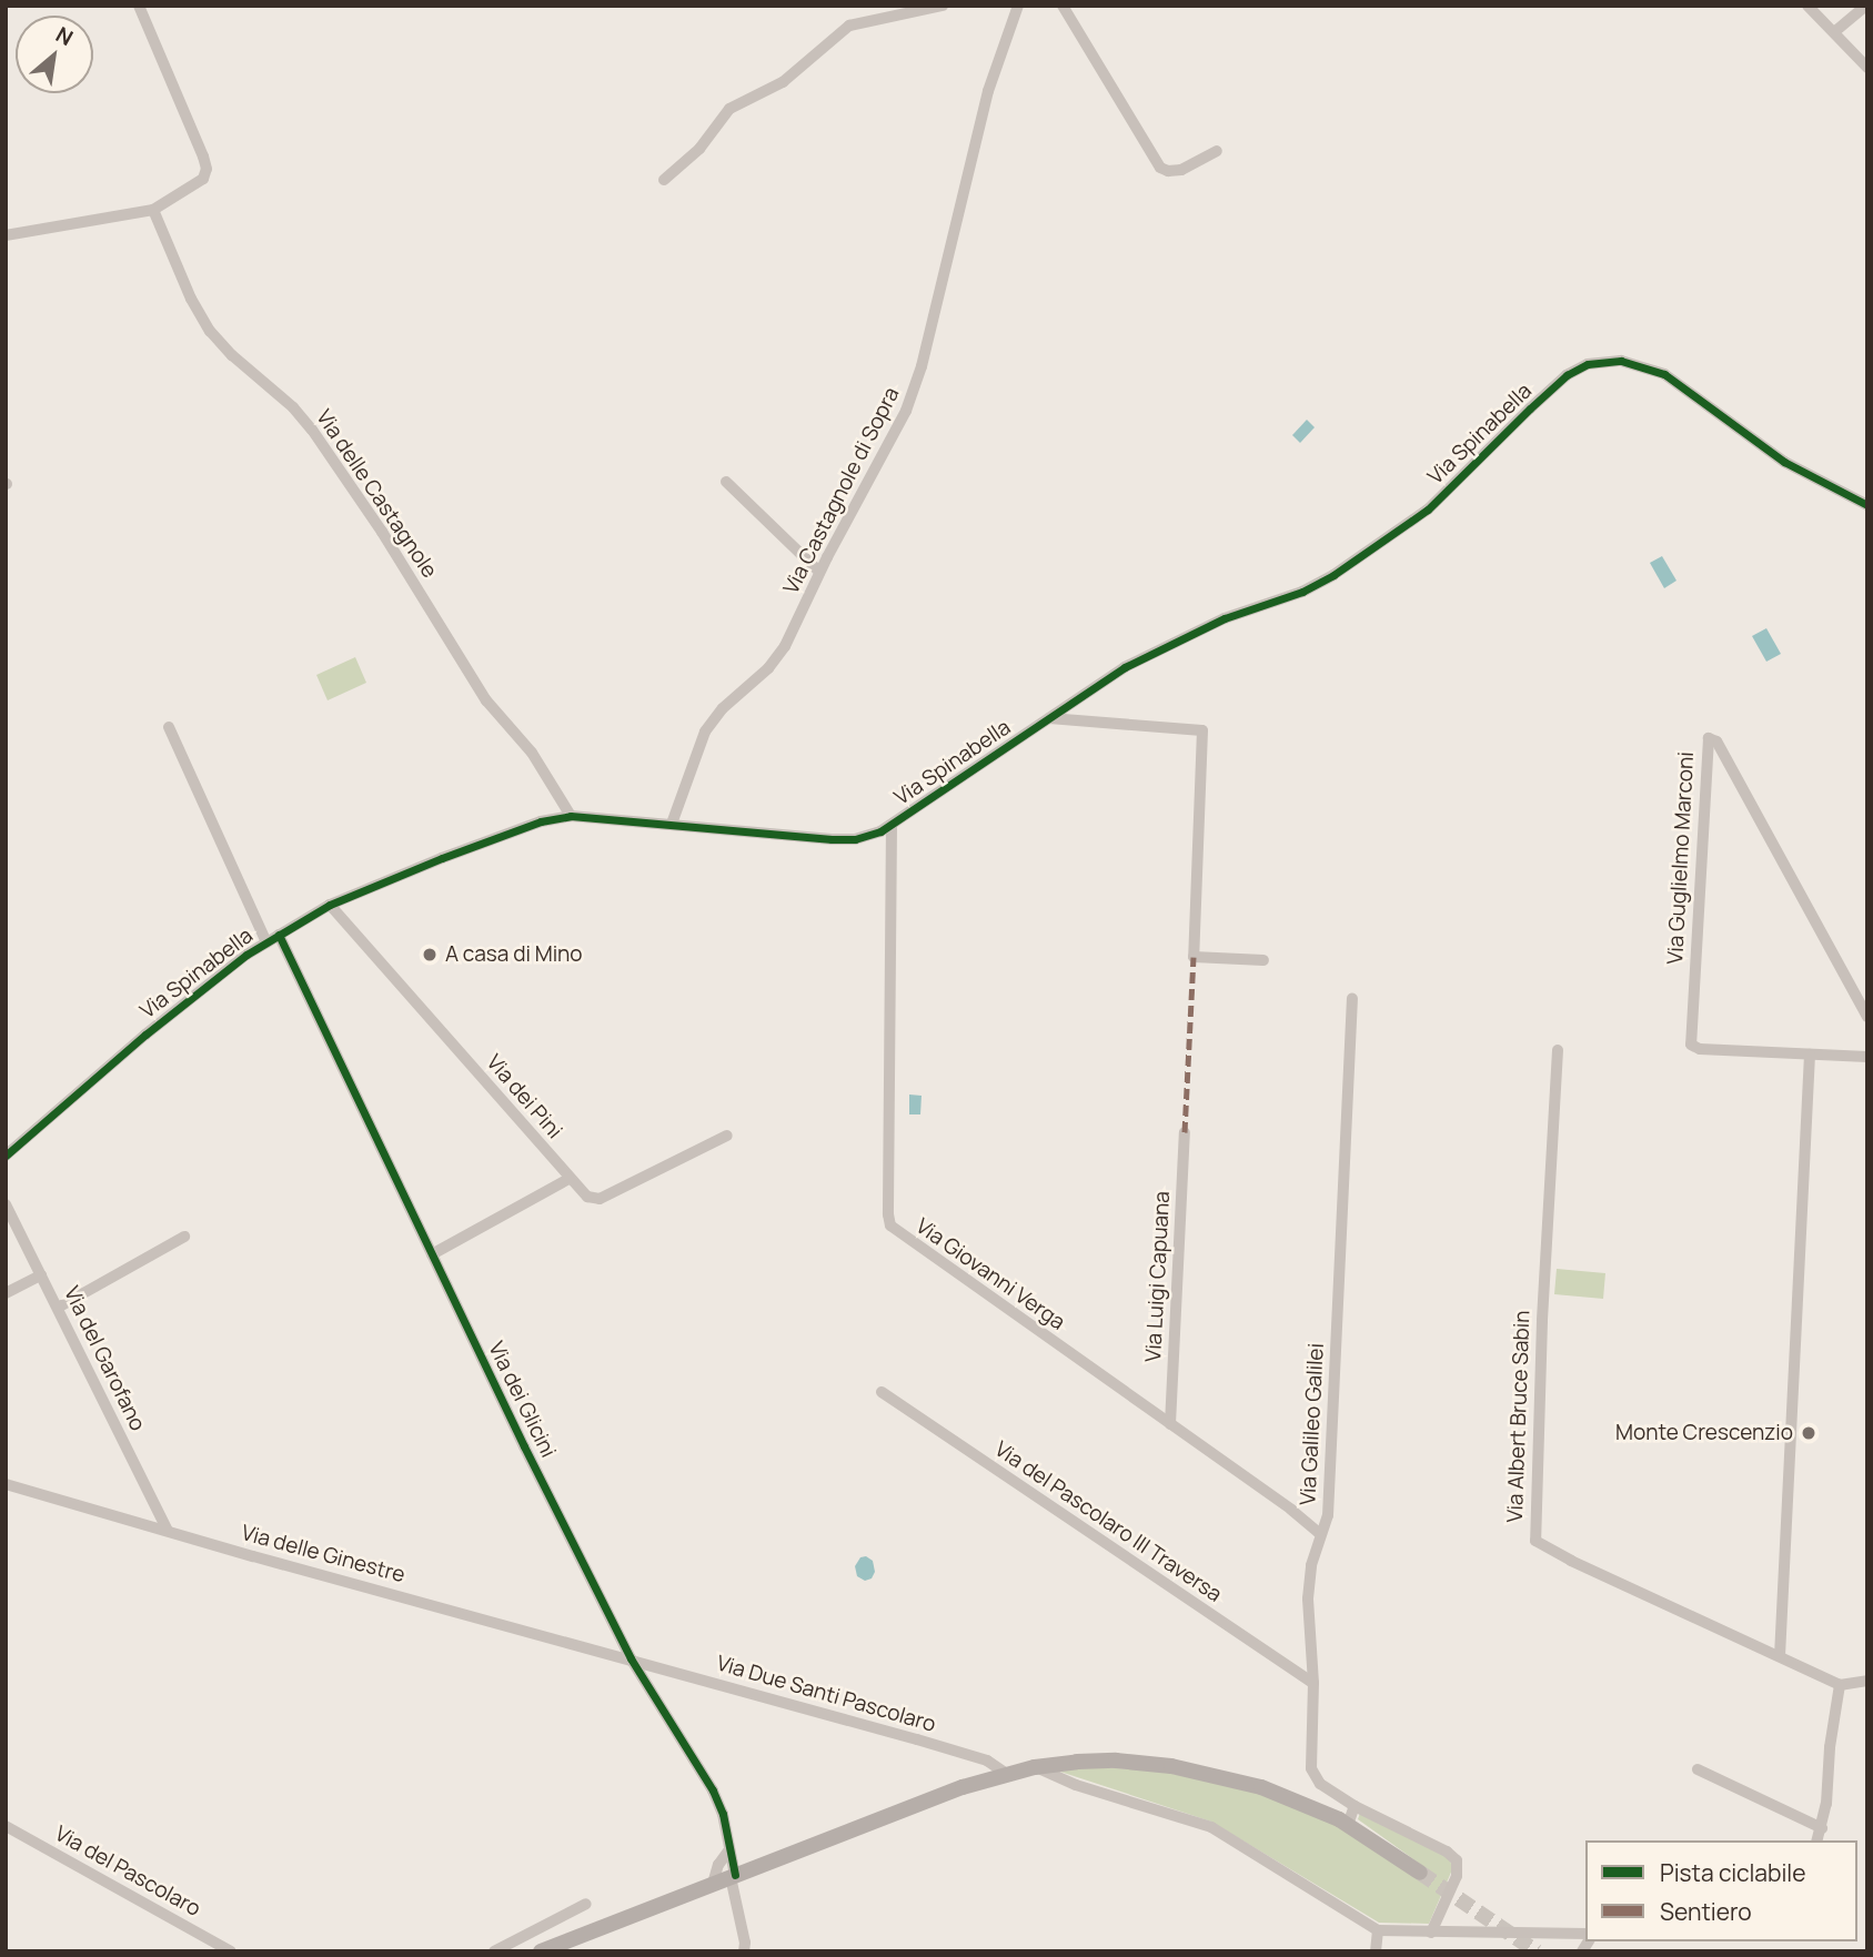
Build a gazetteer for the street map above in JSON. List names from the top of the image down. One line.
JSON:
{"streets":{"street":["Via Spinabella","Via Castagnole di Sopra","Via delle Castagnole","Via Guglielmo Marconi","Via dei Pini","Via Giovanni Verga","Via Luigi Capuana","Via del Garofano","Via dei Glicini","Via Albert Bruce Sabin","Via Galileo Galilei","Via del Pascolaro III Traversa","Via delle Ginestre","Via Due Santi Pascolaro","Via del Pascolaro"]},"crossings":[["Via Spinabella","Via Castagnole di Sopra"],["Via Spinabella","Via delle Castagnole"],["Via Spinabella","Via dei Pini"],["Via Spinabella","Via Giovanni Verga"],["Via Spinabella","Via dei Glicini"],["Via Giovanni Verga","Via Luigi Capuana"],["Via Giovanni Verga","Via Galileo Galilei"],["Via del Garofano","Via delle Ginestre"],["Via dei Glicini","Via delle Ginestre"],["Via dei Glicini","Via Due Santi Pascolaro"],["Via Galileo Galilei","Via del Pascolaro III Traversa"],["Via delle Ginestre","Via Due Santi Pascolaro"]],"places":["A casa di Mino","Monte Crescenzio"],"legend":["Pista ciclabile","Sentiero"],"north":"top right"}
